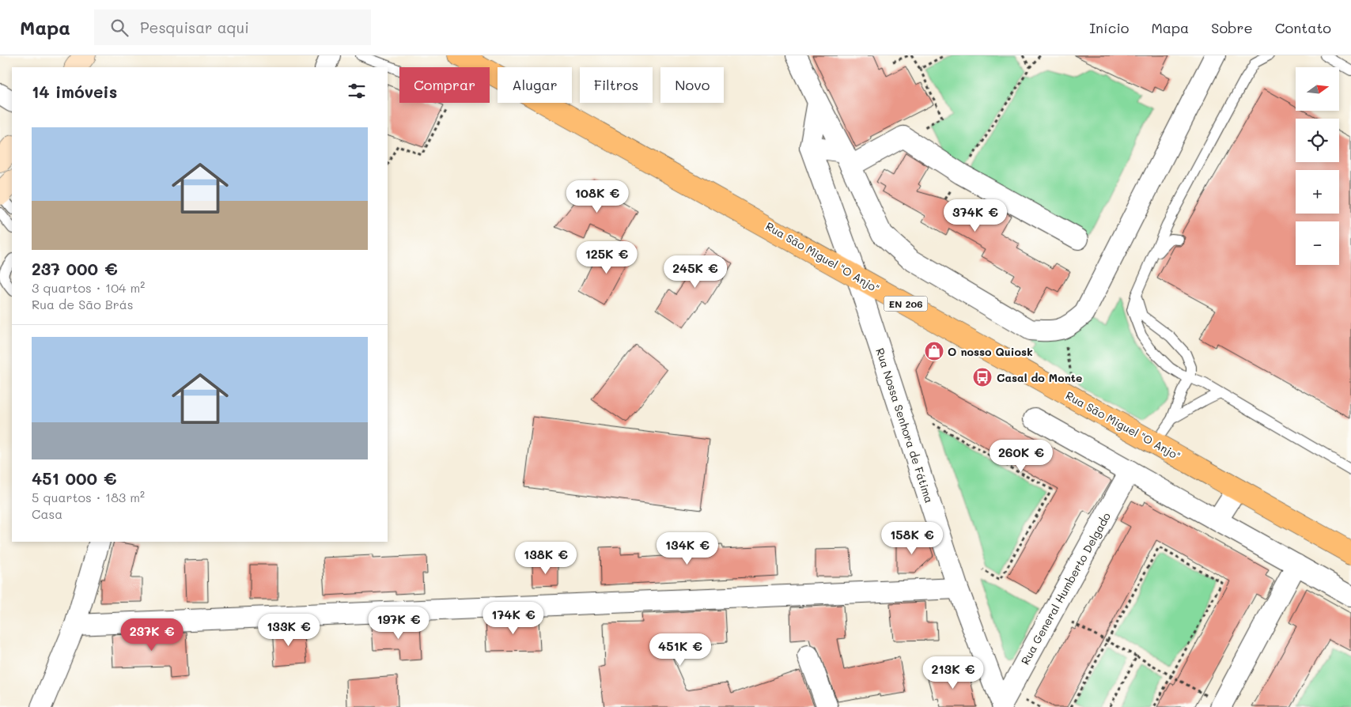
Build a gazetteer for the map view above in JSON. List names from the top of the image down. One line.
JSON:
{"streets":{"main road":["Rua São Miguel \"O Anjo\"","EN 206"],"street":["Rua Nossa Senhora de Fátima","Rua General Humberto Delgado"]},"crossings":[["Rua São Miguel \"O Anjo\"","Rua Nossa Senhora de Fátima"],["Rua Nossa Senhora de Fátima","Rua General Humberto Delgado"]],"places":{"shop":["O nosso Quiosk"],"bus stop":["Casal do Monte"]},"north":"right","page":{"header":"Mapa","search":"Pesquisar aqui","nav":["Início","Mapa","Sobre","Contato"],"map_buttons":["+","−"],"chip":["Comprar","Alugar","Filtros","Novo"],"heading":"14 imóveis","list":[{"name":"237 000 €","note":"3 quartos · 104 m² · Rua de São Brás"},{"name":"451 000 €","note":"5 quartos · 183 m² · Casa"}],"price":["108K €","374K €","125K €","245K €","260K €","158K €","134K €","138K €","174K €","197K €","133K €","237K €","451K €","213K €"]}}
